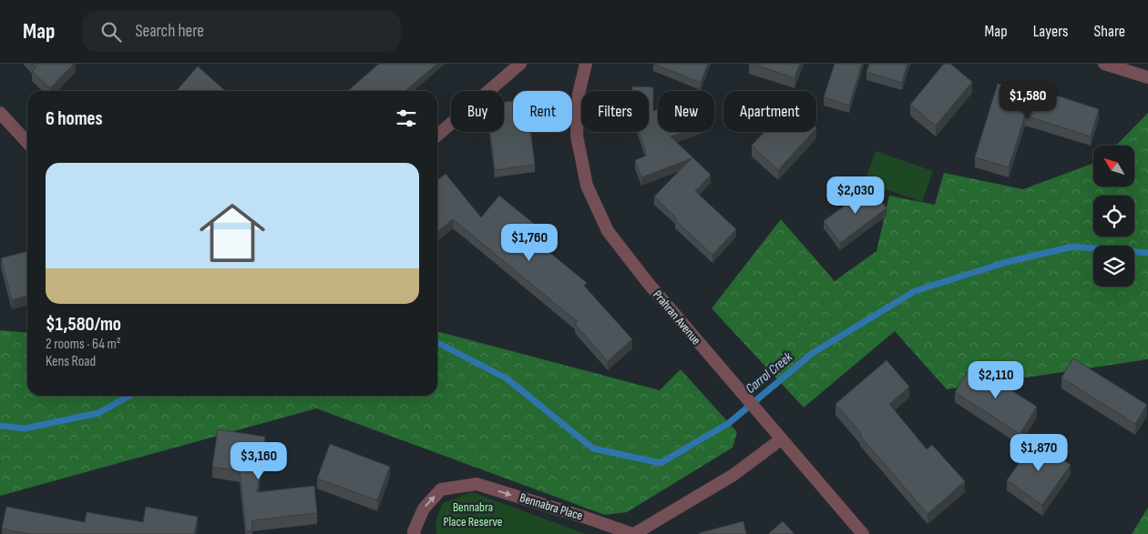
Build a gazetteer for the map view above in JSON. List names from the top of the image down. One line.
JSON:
{"streets":{"street":["Prahran Avenue","Bennabra Place"]},"crossings":[["Prahran Avenue","Bennabra Place"]],"one_way":["Bennabra Place"],"water":["Carrol Creek"],"parks":["Bennabra Place Reserve"],"north":"top left","page":{"header":"Map","search":"Search here","nav":["Map","Layers","Share"],"price":["$1,580","$2,030","$1,760","$2,110","$1,870","$3,160"],"chip":["Buy","Rent","Filters","New","Apartment"],"heading":"6 homes","list":[{"name":"$1,580/mo","note":"2 rooms · 64 m² · Kens Road"}]}}
